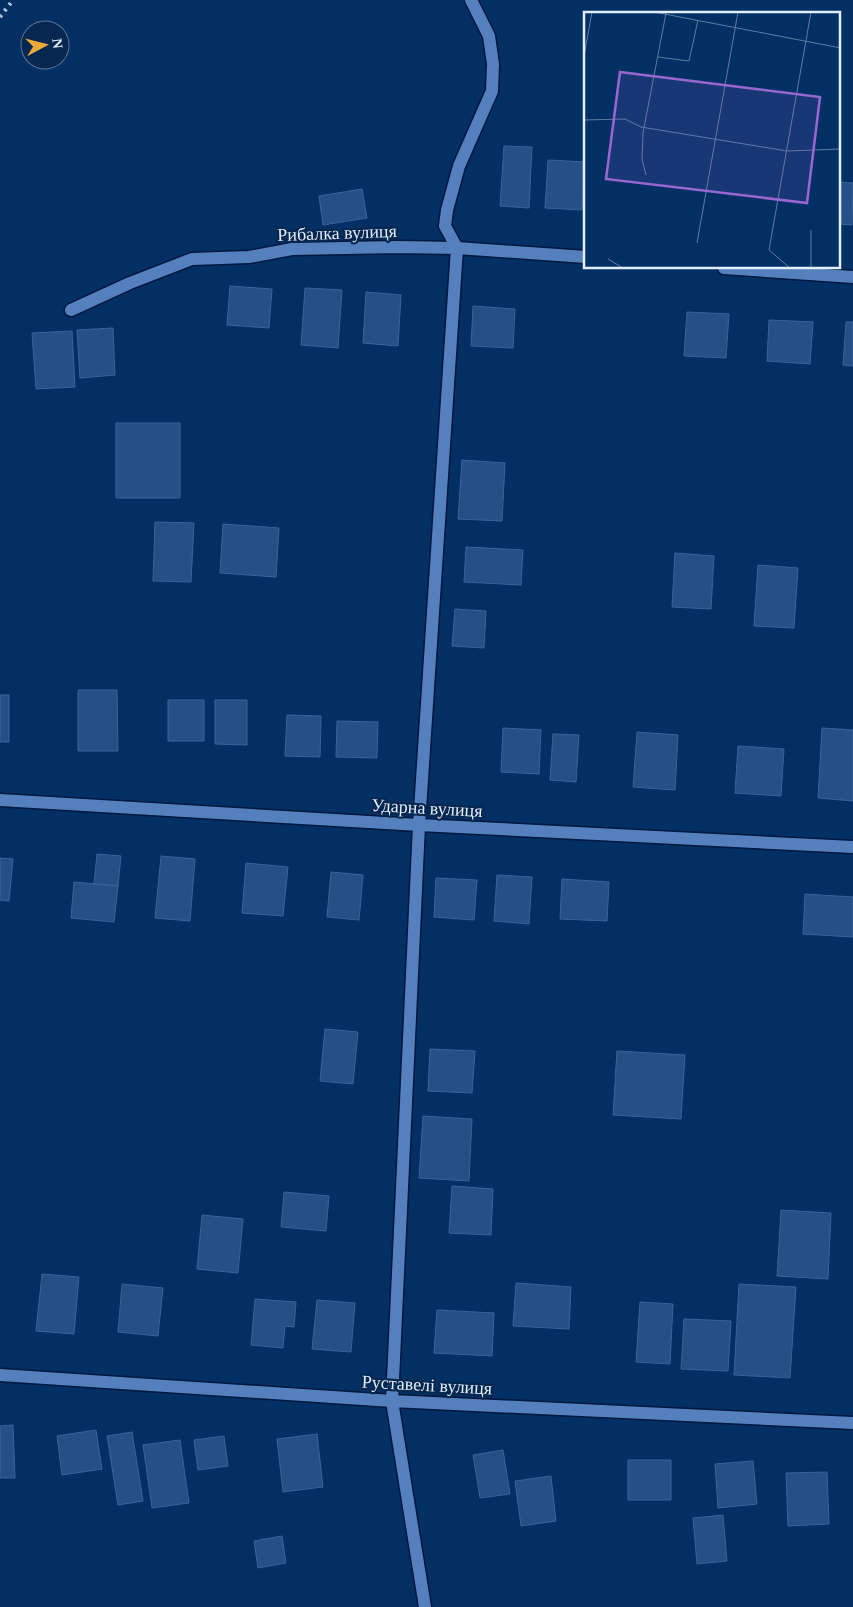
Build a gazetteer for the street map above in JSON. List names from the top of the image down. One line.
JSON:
{"streets":{"street":["Рибалка вулиця","Ударна вулиця","Руставелі вулиця"]},"north":"right"}
